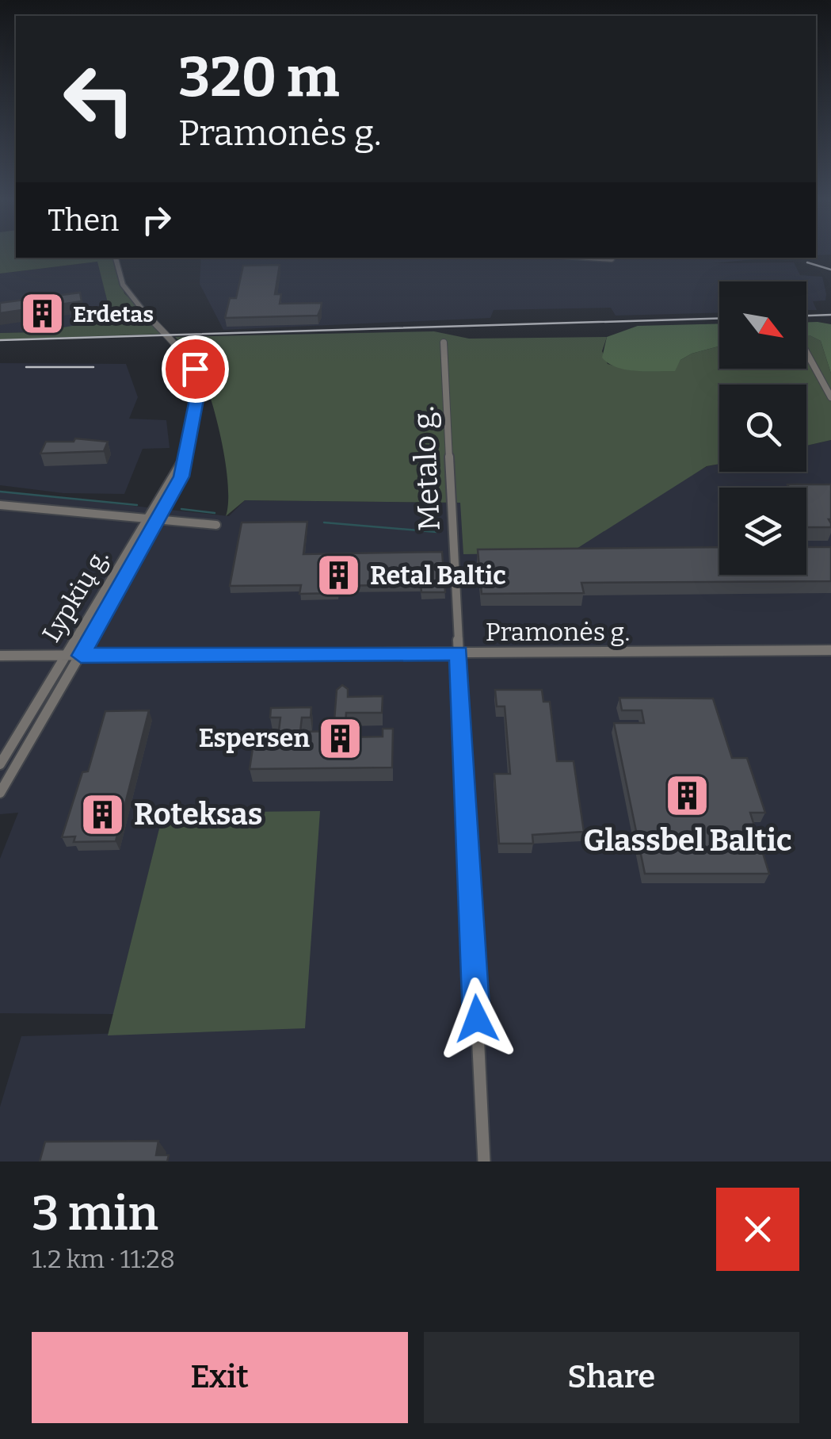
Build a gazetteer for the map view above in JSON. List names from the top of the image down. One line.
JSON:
{"streets":{"street":["Metalo g.","Lypkių g.","Pramonės g."]},"crossings":[["Metalo g.","Pramonės g."],["Lypkių g.","Pramonės g."]],"places":{"building":["Erdetas","Retal Baltic","Espersen","Glassbel Baltic","Roteksas"]},"north":"bottom right","page":{"turn":["320 m","Pramonės g."],"then":"Then","heading":["3 min","1.2 km · 11:28"],"buttons":["Exit","Share"]}}
